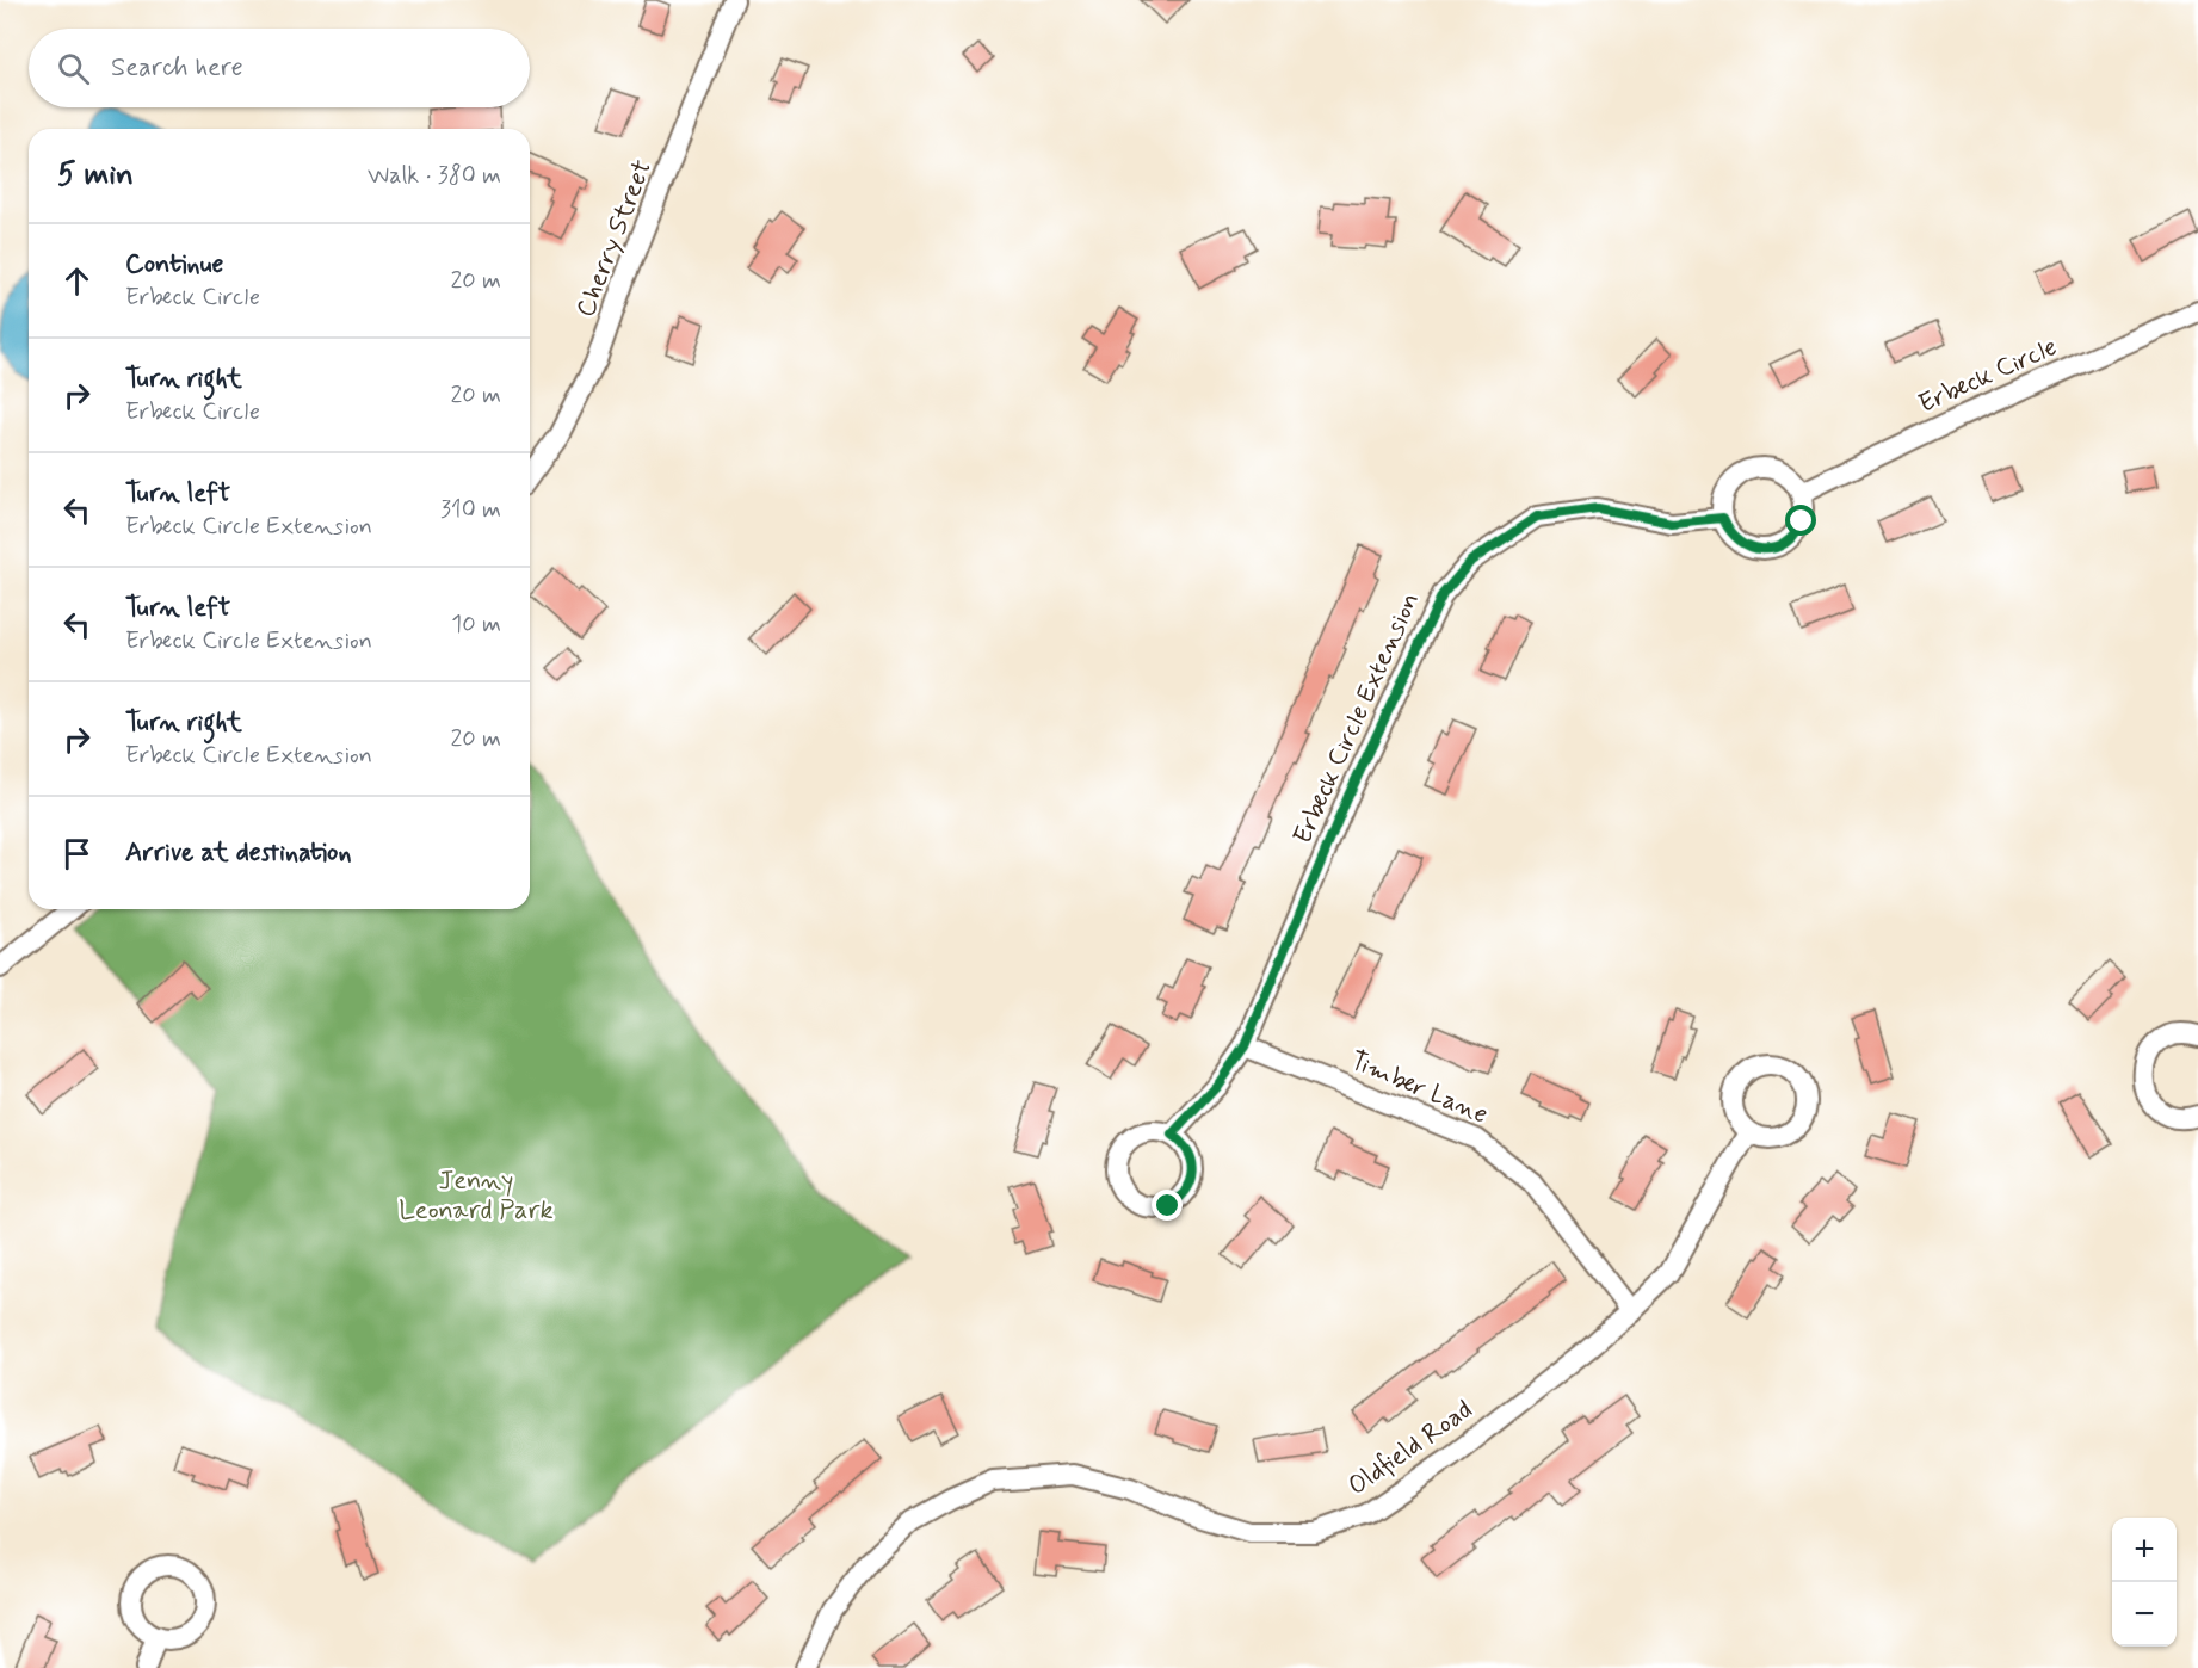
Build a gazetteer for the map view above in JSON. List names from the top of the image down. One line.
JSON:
{"streets":{"street":["Cherry Street","Erbeck Circle","Erbeck Circle Extension","Timber Lane","Oldfield Road"]},"crossings":[["Erbeck Circle","Erbeck Circle Extension"],["Erbeck Circle Extension","Timber Lane"],["Timber Lane","Oldfield Road"]],"parks":["Jenny Leonard Park"],"page":{"search":"Search here","heading":["5 min","Walk · 380 m"],"list":[["Continue","Erbeck Circle","20 m"],["Turn right","Erbeck Circle","20 m"],["Turn left","Erbeck Circle Extension","310 m"],["Turn left","Erbeck Circle Extension","10 m"],["Turn right","Erbeck Circle Extension","20 m"],"Arrive at destination"],"map_buttons":["+","−"]}}
